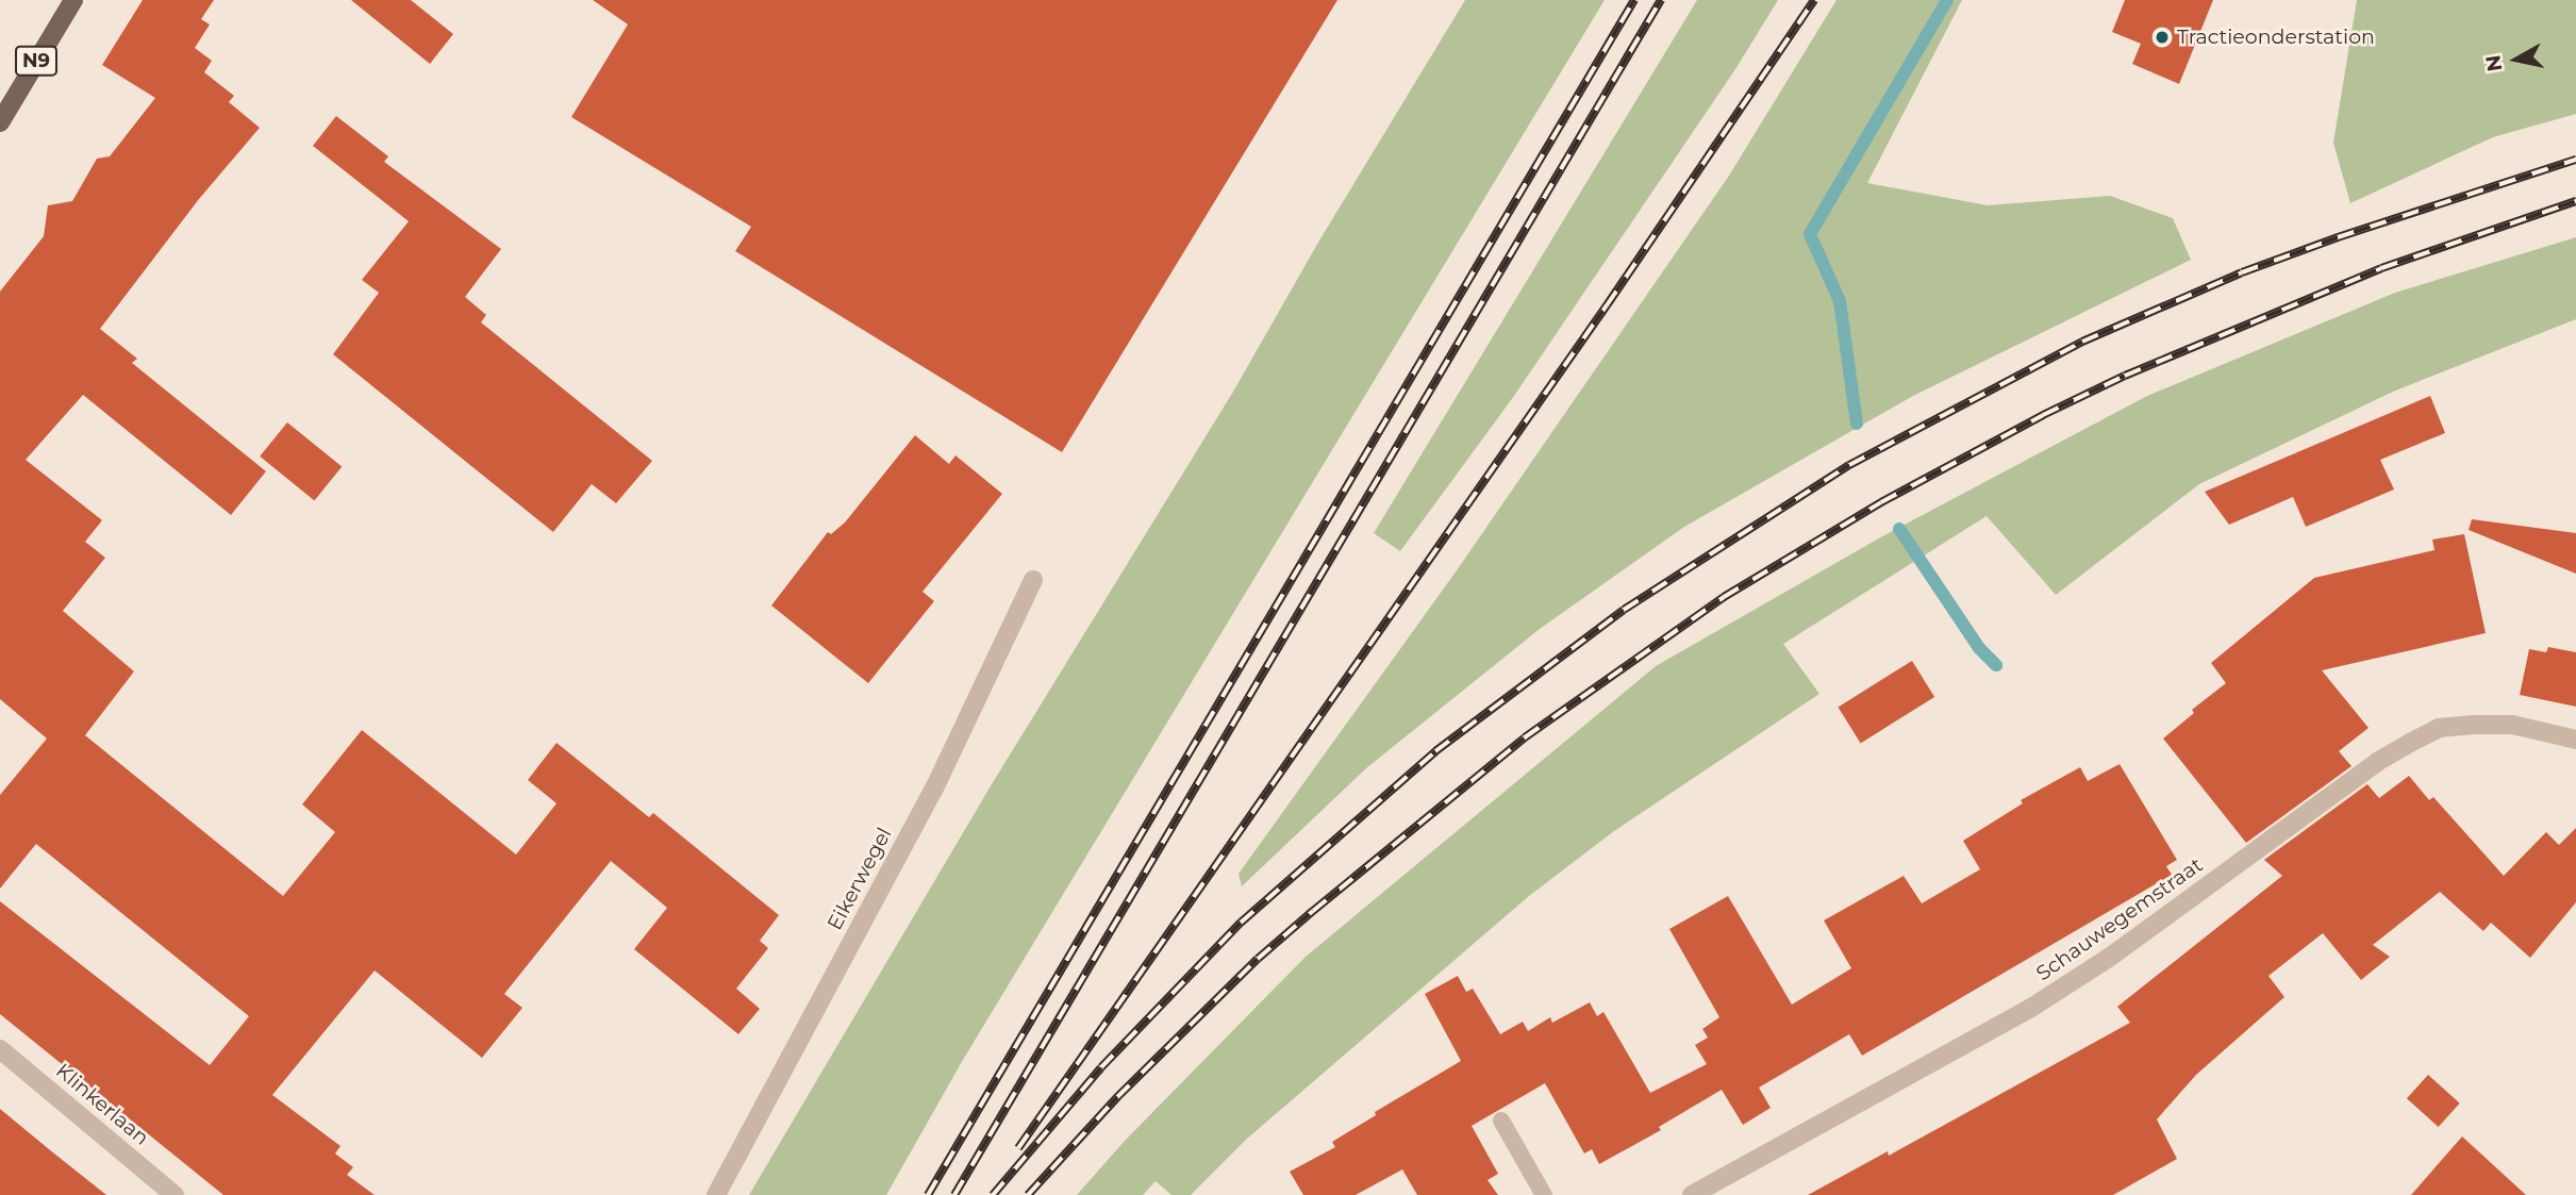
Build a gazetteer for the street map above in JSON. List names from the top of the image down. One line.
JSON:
{"streets":{"main road":["N9"],"street":["Eikerwegel","Schauwegemstraat","Klinkerlaan"]},"places":["Tractieonderstation"],"north":"left"}
